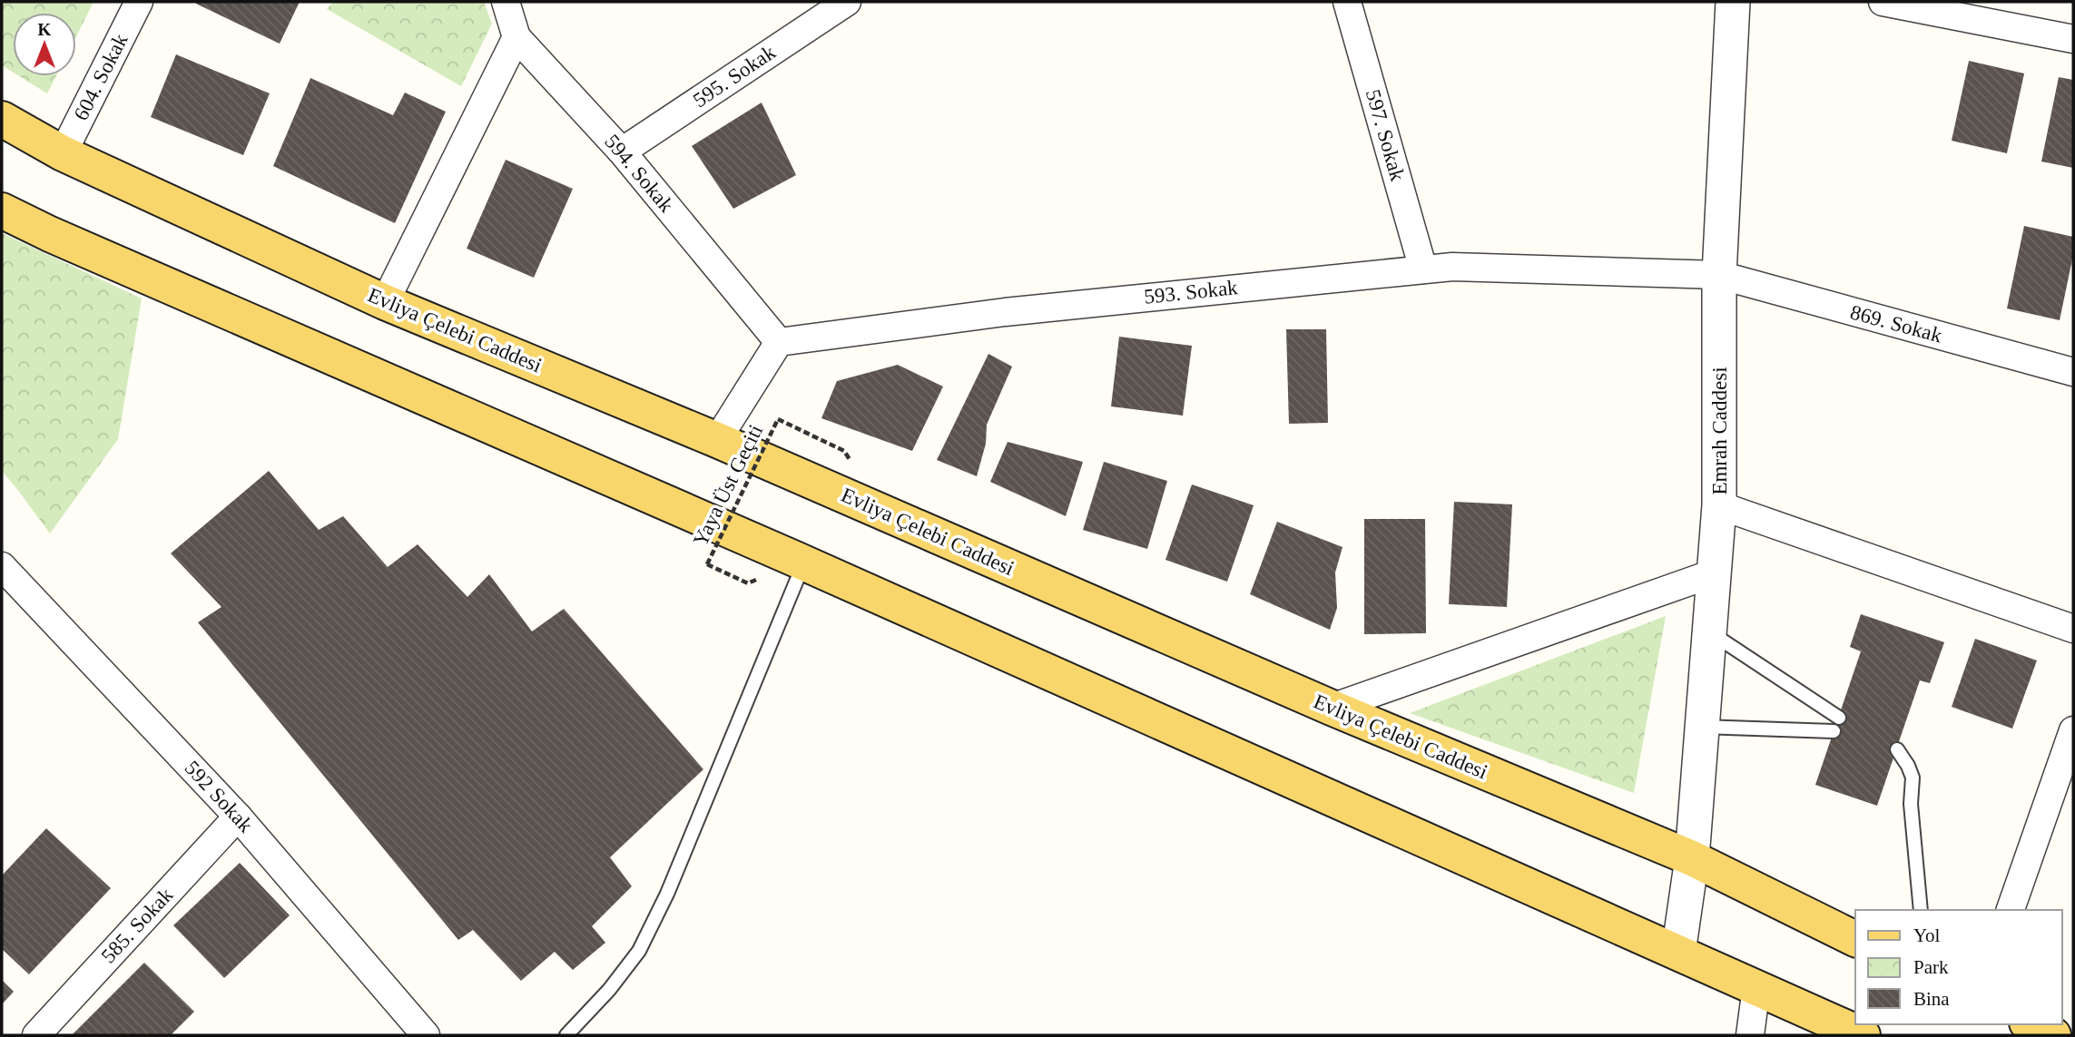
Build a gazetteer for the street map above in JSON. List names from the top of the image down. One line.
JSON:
{"streets":{"main road":["Evliya Çelebi Caddesi"],"street":["595. Sokak","604. Sokak","597. Sokak","594. Sokak","593. Sokak","869. Sokak","Emrah Caddesi","592 Sokak","585. Sokak"],"path":["Yaya Üst Geçiti"]},"crossings":[["595. Sokak","594. Sokak"],["604. Sokak","Evliya Çelebi Caddesi"],["597. Sokak","593. Sokak"],["594. Sokak","593. Sokak"],["593. Sokak","869. Sokak"],["593. Sokak","Emrah Caddesi"],["869. Sokak","Emrah Caddesi"],["Evliya Çelebi Caddesi","Emrah Caddesi"],["592 Sokak","585. Sokak"]],"legend":["Yol","Park","Bina"],"north":"top"}
